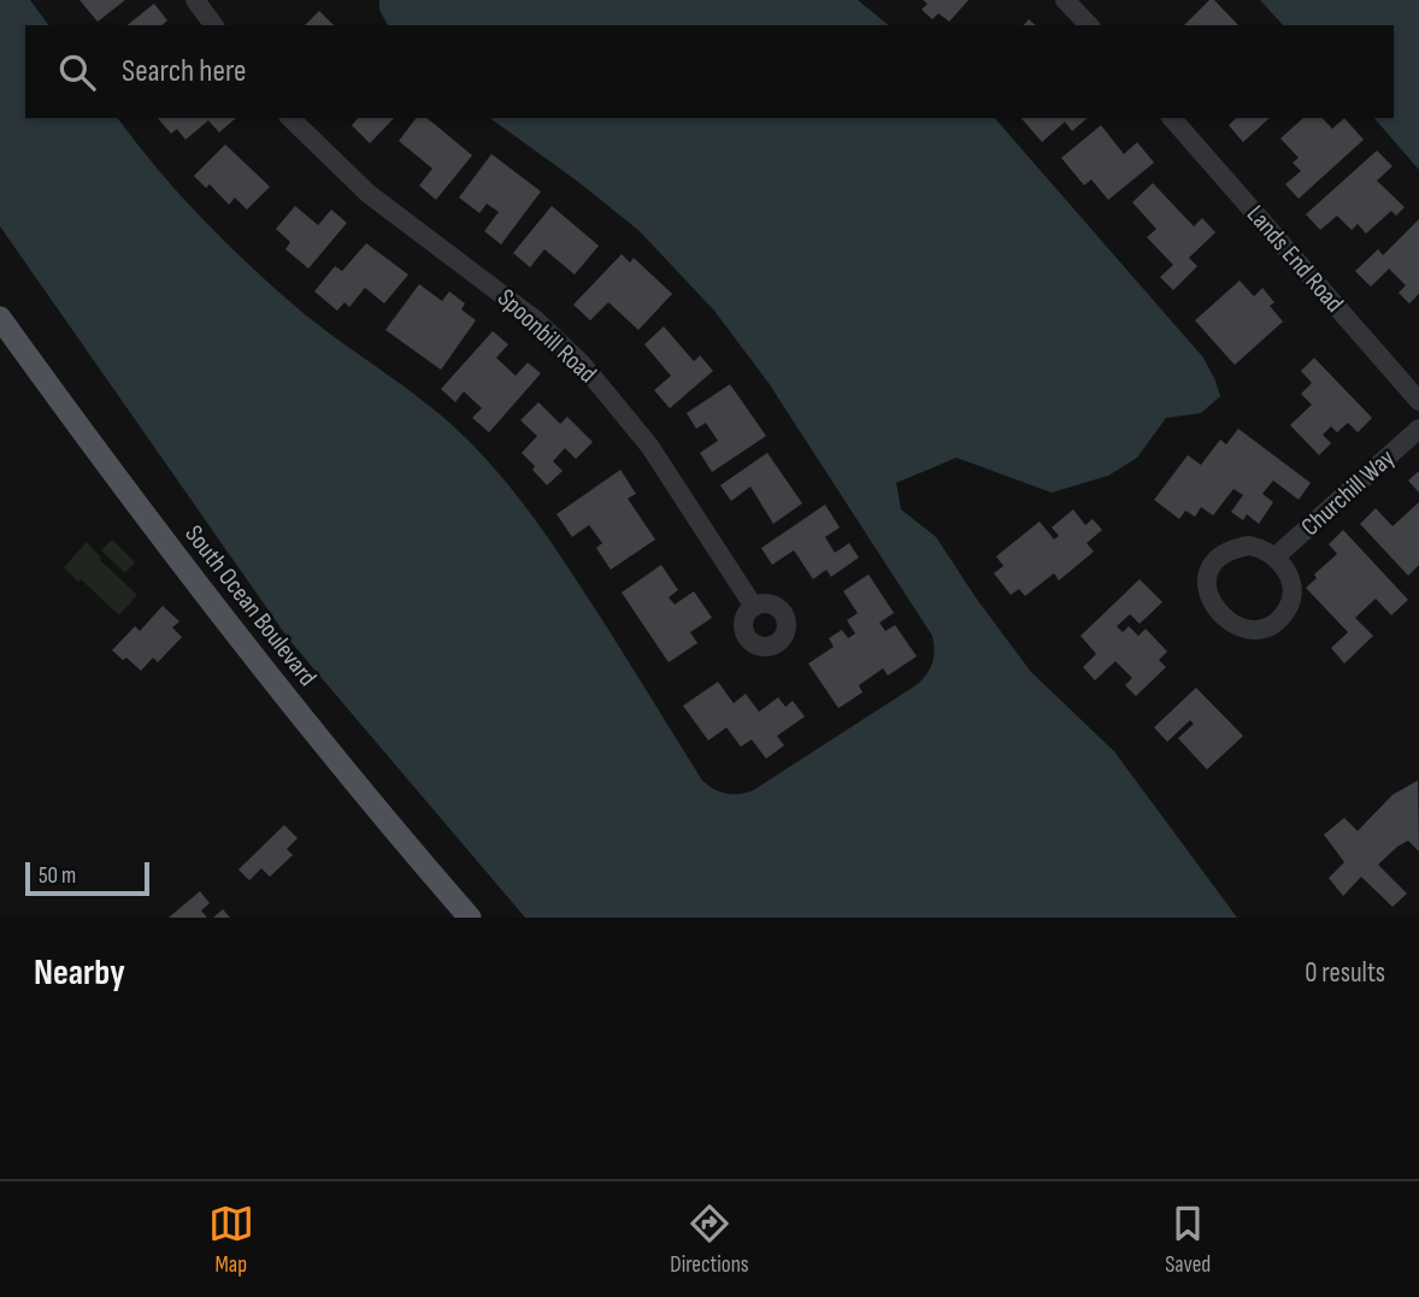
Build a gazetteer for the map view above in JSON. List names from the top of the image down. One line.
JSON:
{"streets":{"main road":["South Ocean Boulevard"],"street":["Lands End Road","Spoonbill Road","Churchill Way"]},"scale_bar":"50 m","page":{"search":"Search here","scale":"50 m","heading":["Nearby","0 results"],"nav":["Map","Directions","Saved"]}}
